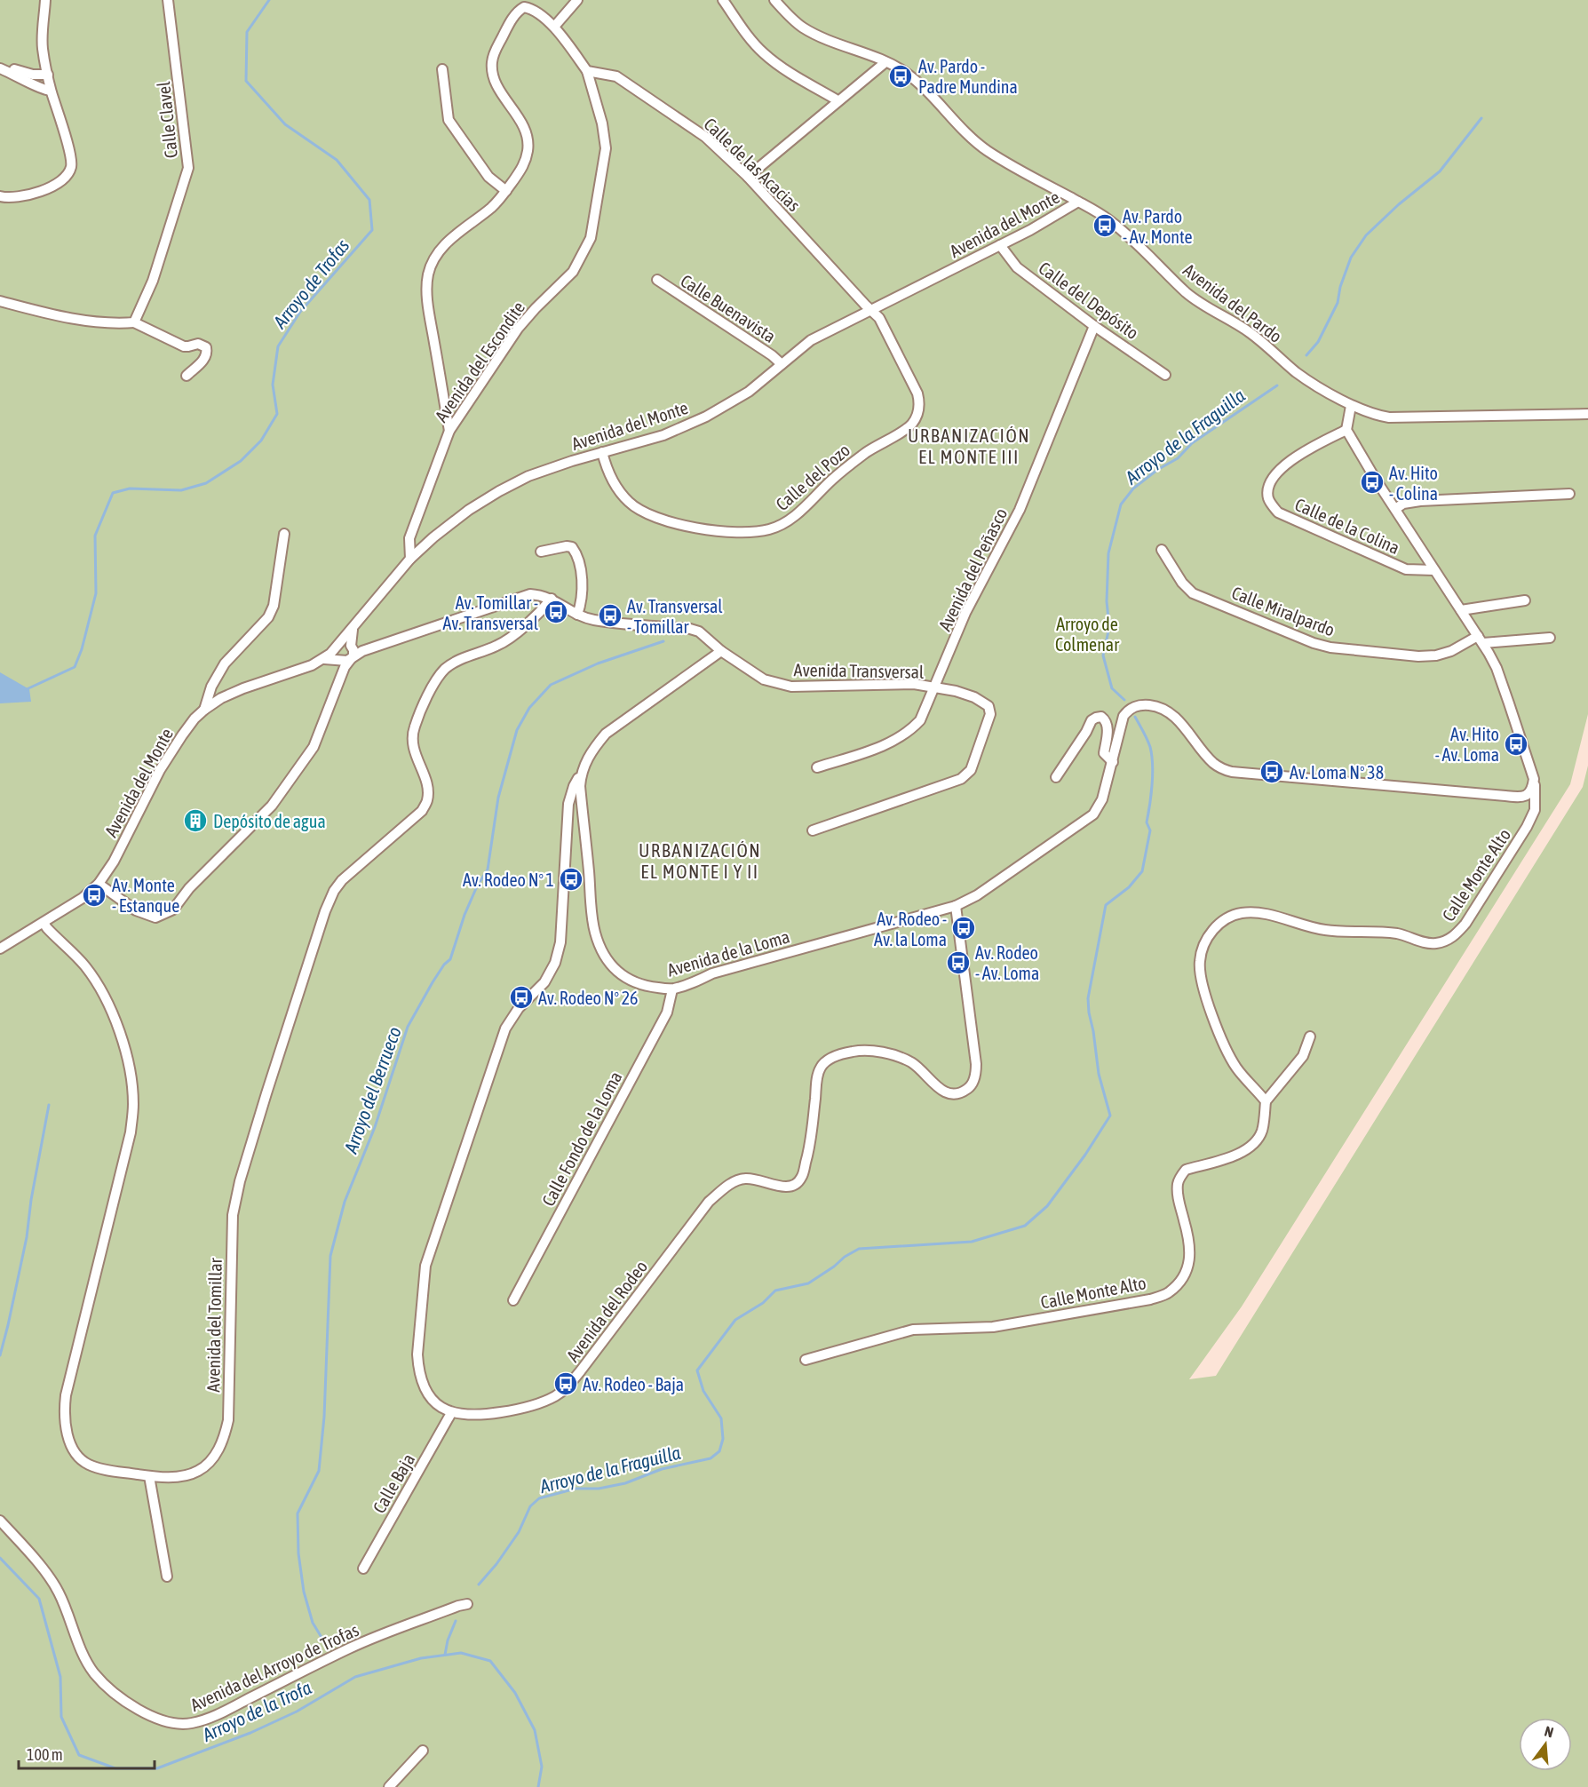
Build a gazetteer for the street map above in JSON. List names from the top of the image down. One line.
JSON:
{"streets":{"street":["Calle Clavel","Calle de las Acacias","Avenida del Monte","Calle del Depósito","Avenida del Pardo","Calle Buenavista","Avenida del Escondite","Calle del Pozo","Calle de la Colina","Avenida del Peñasco","Calle Miralpardo","Avenida Transversal","Calle Monte Alto","Avenida de la Loma","Calle Fondo de la Loma","Avenida del Rodeo","Avenida del Tomillar","Calle Baja","Avenida del Arroyo de Trofas"]},"crossings":[["Calle de las Acacias","Avenida del Monte"],["Calle de las Acacias","Avenida del Escondite"],["Calle de las Acacias","Calle del Pozo"],["Avenida del Monte","Calle del Depósito"],["Avenida del Monte","Avenida del Pardo"],["Avenida del Monte","Calle Buenavista"],["Avenida del Monte","Avenida del Escondite"],["Avenida del Monte","Calle del Pozo"],["Avenida del Monte","Avenida Transversal"],["Avenida del Monte","Avenida del Tomillar"],["Calle del Depósito","Avenida del Peñasco"],["Calle de la Colina","Calle Monte Alto"],["Avenida del Peñasco","Avenida Transversal"],["Calle Miralpardo","Calle Monte Alto"],["Avenida Transversal","Avenida de la Loma"],["Avenida Transversal","Avenida del Tomillar"],["Avenida de la Loma","Calle Fondo de la Loma"],["Avenida de la Loma","Avenida del Rodeo"],["Avenida del Rodeo","Calle Baja"]],"districts":["URBANIZACIÓN EL MONTE III","URBANIZACIÓN EL MONTE I Y II"],"water":["Arroyo de Trofas","Arroyo de la Fraguilla","Arroyo del Berrueco","Arroyo de la Trofa"],"parks":["Arroyo de Colmenar"],"places":{"bus stop":["Av. Pardo - Padre Mundina","Av. Pardo - Av. Monte","Av. Hito - Colina","Av. Tomillar - Av. Transversal","Av. Transversal - Tomillar","Av. Hito - Av. Loma","Av. Loma Nº 38","Av. Rodeo Nº 1","Av. Monte - Estanque","Av. Rodeo - Av. la Loma","Av. Rodeo - Av. Loma","Av. Rodeo Nº 26","Av. Rodeo - Baja"],"building":["Depósito de agua"]},"scale_bar":"100 m","north":"top"}
